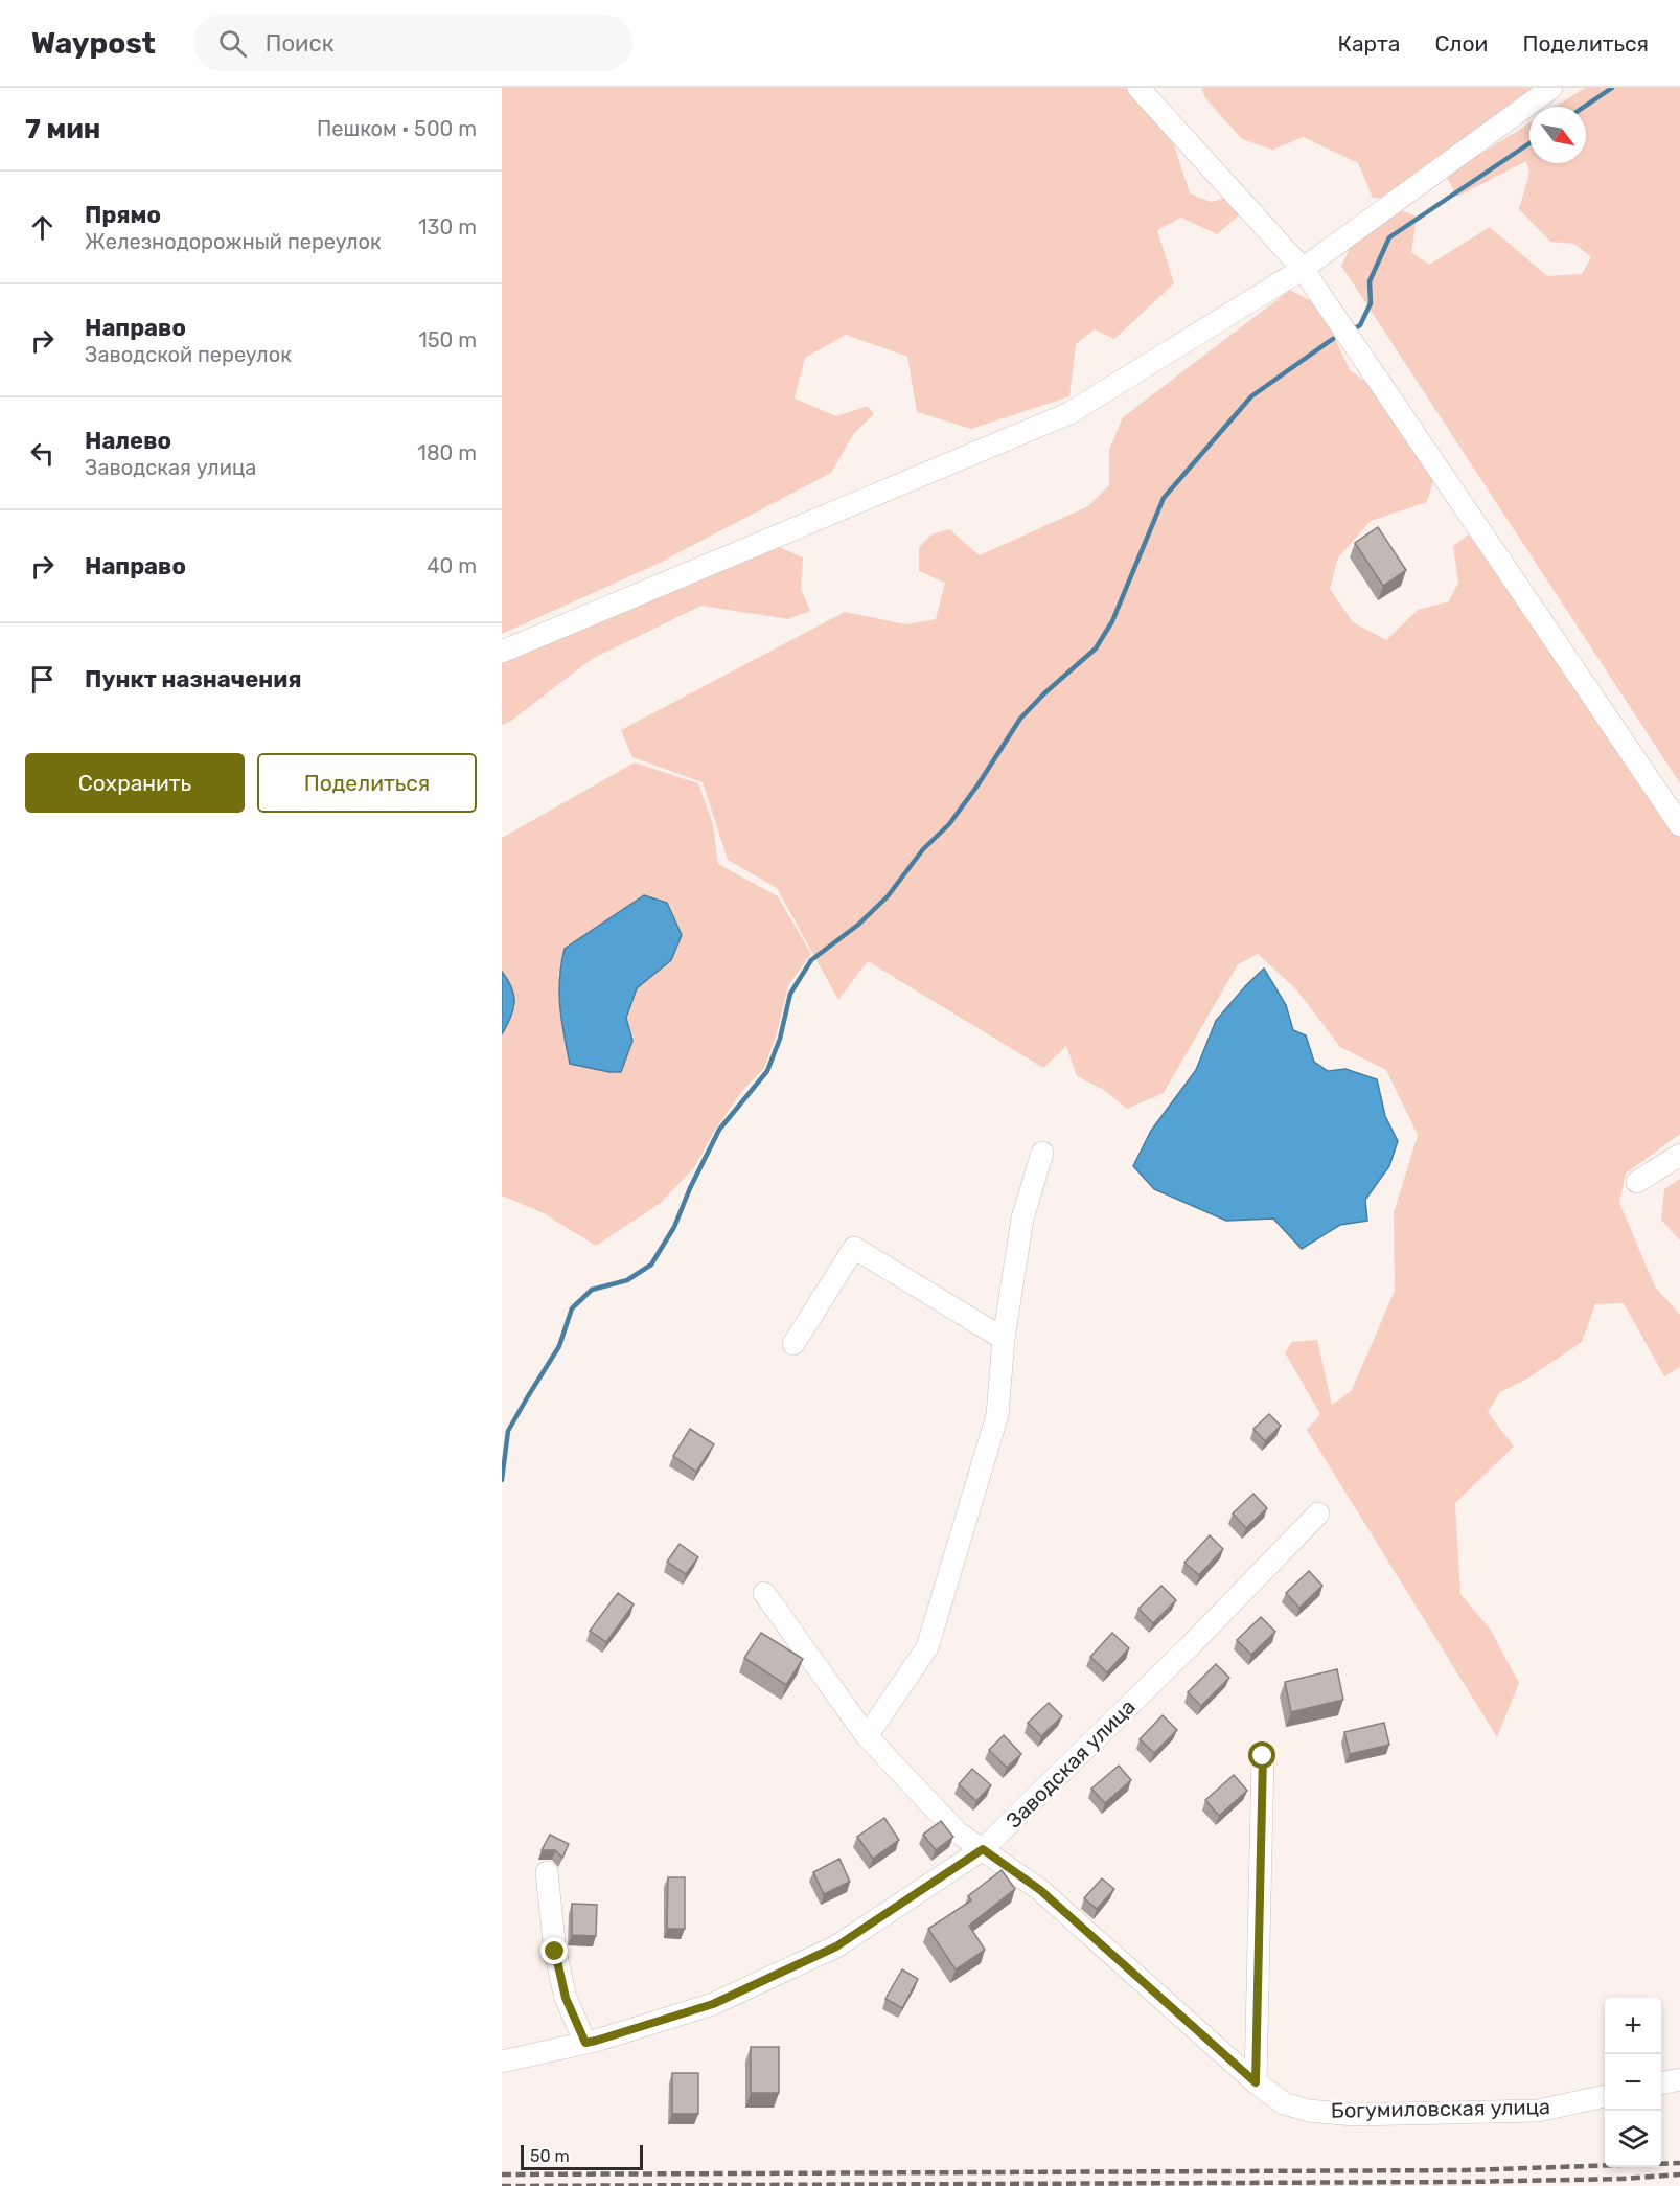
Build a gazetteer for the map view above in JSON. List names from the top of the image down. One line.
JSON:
{"streets":{"street":["Заводская улица","Богумиловская улица"]},"crossings":[["Заводская улица","Богумиловская улица"]],"scale_bar":"50 m","north":"bottom right","page":{"header":"Waypost","search":"Поиск","nav":["Карта","Слои","Поделиться"],"heading":["7 мин","Пешком · 500 m"],"list":[["Прямо","Железнодорожный переулок","130 m"],["Направо","Заводской переулок","150 m"],["Налево","Заводская улица","180 m"],["Направо","40 m"],"Пункт назначения"],"buttons":["Сохранить","Поделиться"],"map_buttons":["+","−"],"scale":"50 m"}}
